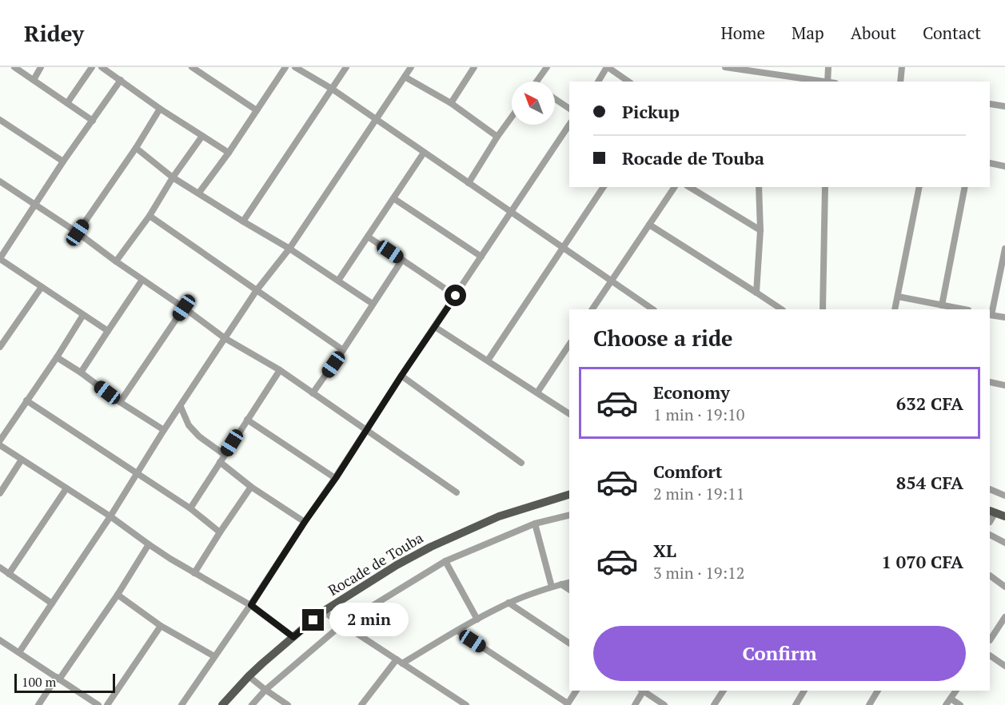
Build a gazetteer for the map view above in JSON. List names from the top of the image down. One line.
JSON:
{"streets":{"main road":["Rocade de Touba"]},"scale_bar":"100 m","north":"top left","page":{"header":"Ridey","nav":["Home","Map","About","Contact"],"banner":["Pickup","Rocade de Touba"],"heading":"Choose a ride","list":[{"name":"Economy","note":"1 min · 19:10","value":"632 CFA"},{"name":"Comfort","note":"2 min · 19:11","value":"854 CFA"},{"name":"XL","note":"3 min · 19:12","value":"1 070 CFA"}],"bubble":"2 min","buttons":"Confirm","scale":"100 m"}}
